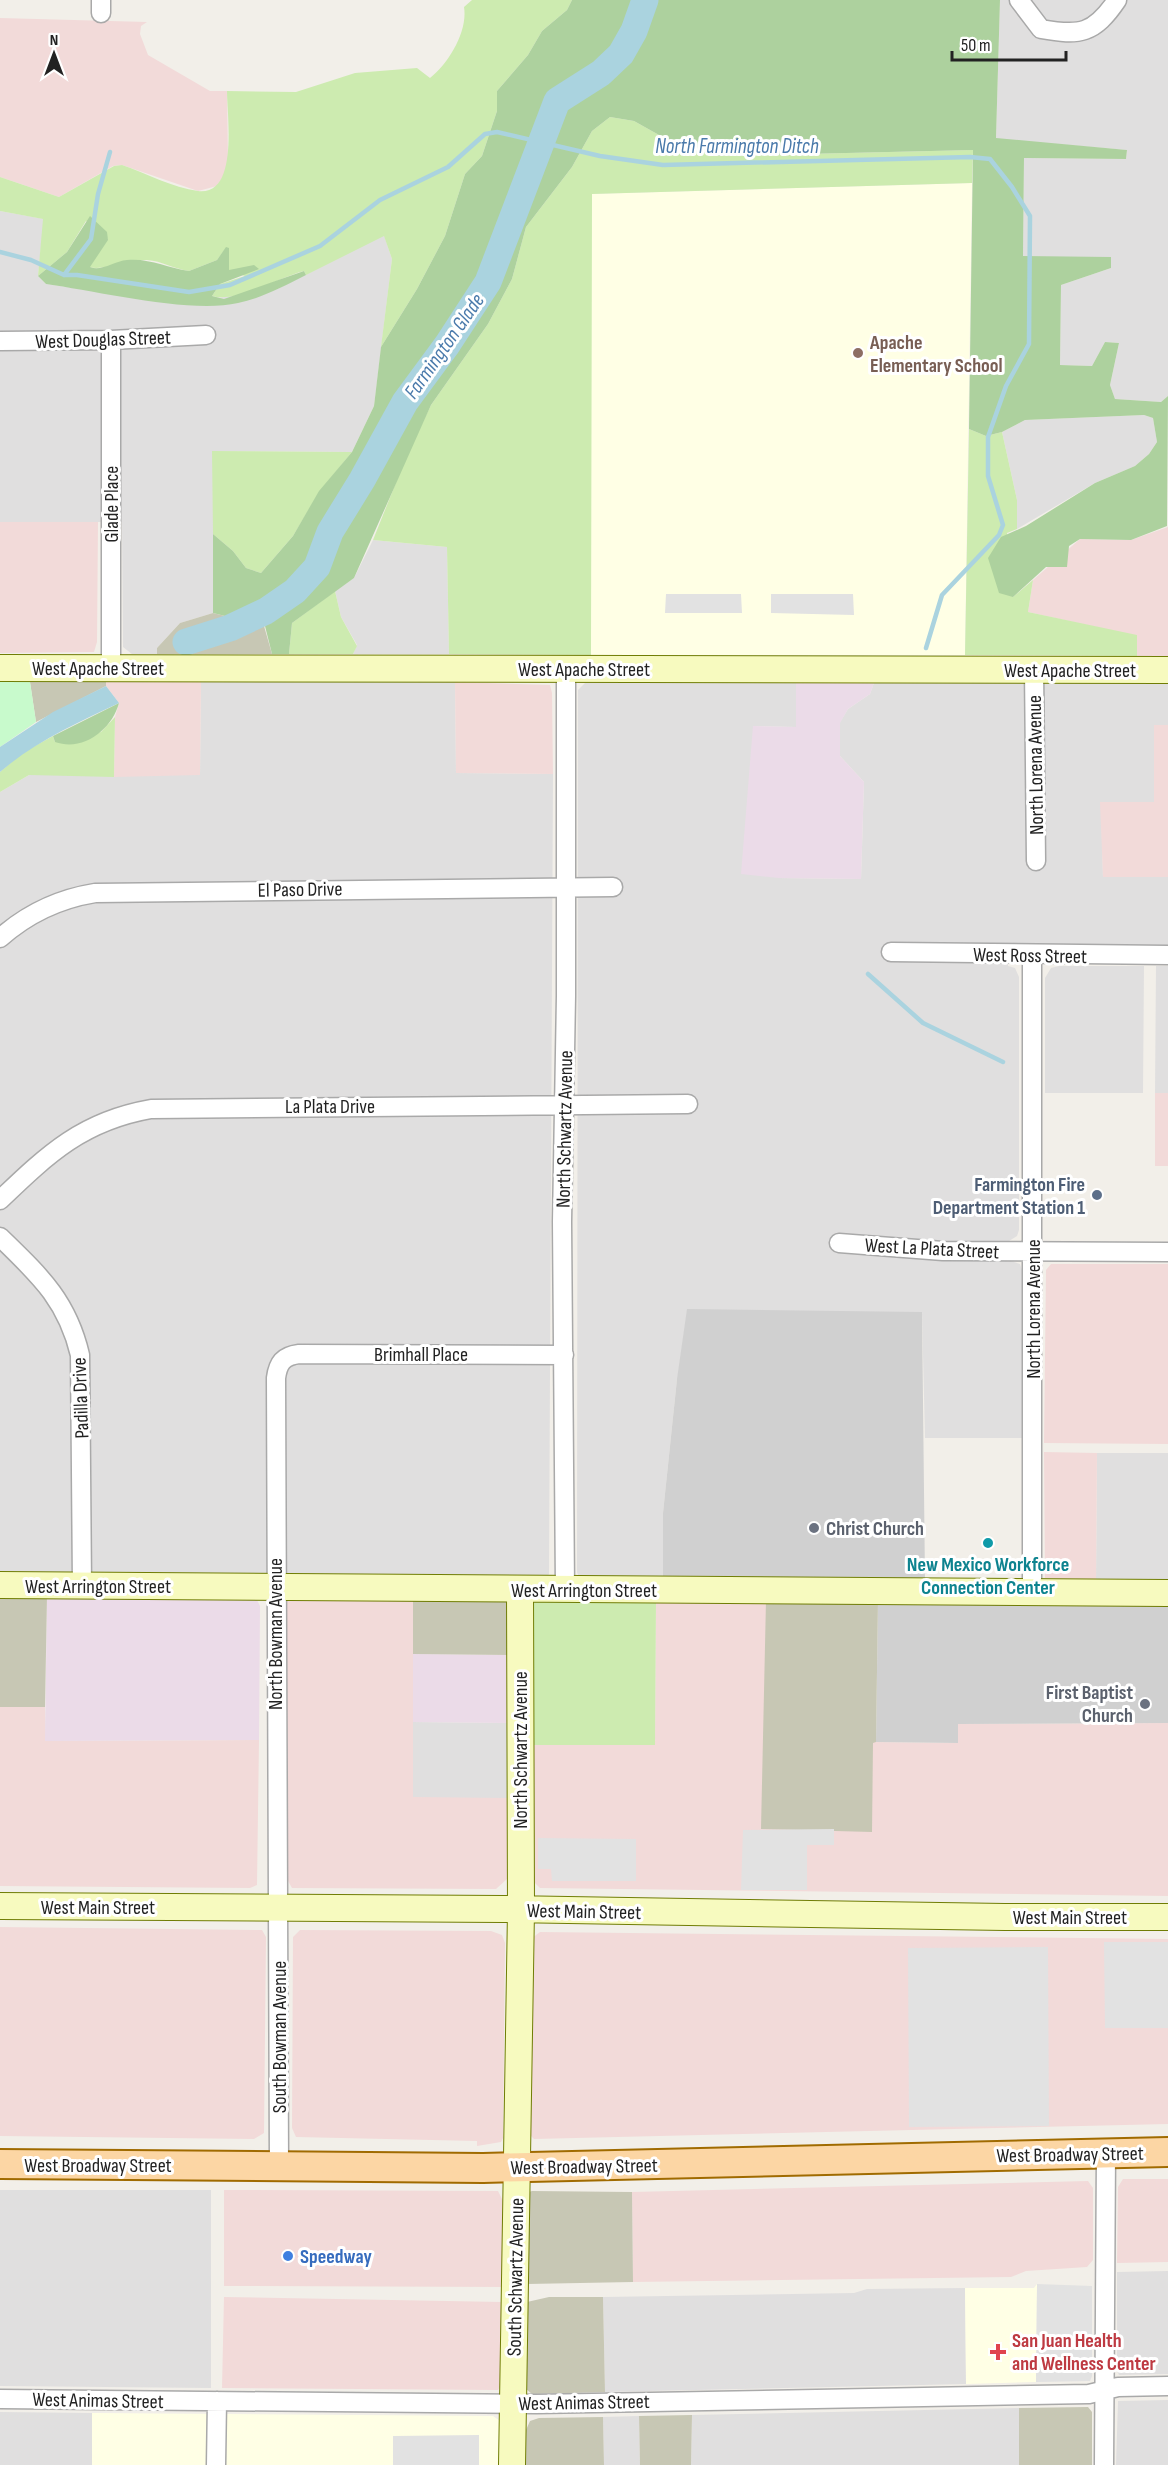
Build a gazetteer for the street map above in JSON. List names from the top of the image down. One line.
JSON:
{"streets":{"main road":["West Apache Street","North Schwartz Avenue","West Arrington Street","West Main Street","West Broadway Street","South Schwartz Avenue"],"street":["West Douglas Street","Glade Place","North Lorena Avenue","El Paso Drive","West Ross Street","La Plata Drive","West La Plata Street","Brimhall Place","Padilla Drive","North Bowman Avenue","South Bowman Avenue","West Animas Street"]},"crossings":[["West Douglas Street","Glade Place"],["Glade Place","West Apache Street"],["West Apache Street","North Lorena Avenue"],["West Apache Street","North Schwartz Avenue"],["North Lorena Avenue","West Ross Street"],["North Lorena Avenue","West La Plata Street"],["North Lorena Avenue","West Arrington Street"],["El Paso Drive","North Schwartz Avenue"],["La Plata Drive","North Schwartz Avenue"],["North Schwartz Avenue","Brimhall Place"],["North Schwartz Avenue","West Arrington Street"],["North Schwartz Avenue","West Main Street"],["North Schwartz Avenue","South Schwartz Avenue"],["Brimhall Place","North Bowman Avenue"],["Padilla Drive","West Arrington Street"],["West Arrington Street","North Bowman Avenue"],["North Bowman Avenue","West Main Street"],["North Bowman Avenue","South Bowman Avenue"],["West Main Street","South Bowman Avenue"],["West Main Street","South Schwartz Avenue"],["South Bowman Avenue","West Broadway Street"],["West Broadway Street","South Schwartz Avenue"],["South Schwartz Avenue","West Animas Street"]],"water":["North Farmington Ditch","Farmington Glade"],"places":{"other":["Apache Elementary School","Farmington Fire Department Station 1","Christ Church","New Mexico Workforce Connection Center","First Baptist Church","Speedway"],"health":["San Juan Health and Wellness Center"]},"scale_bar":"50 m","north":"top"}
